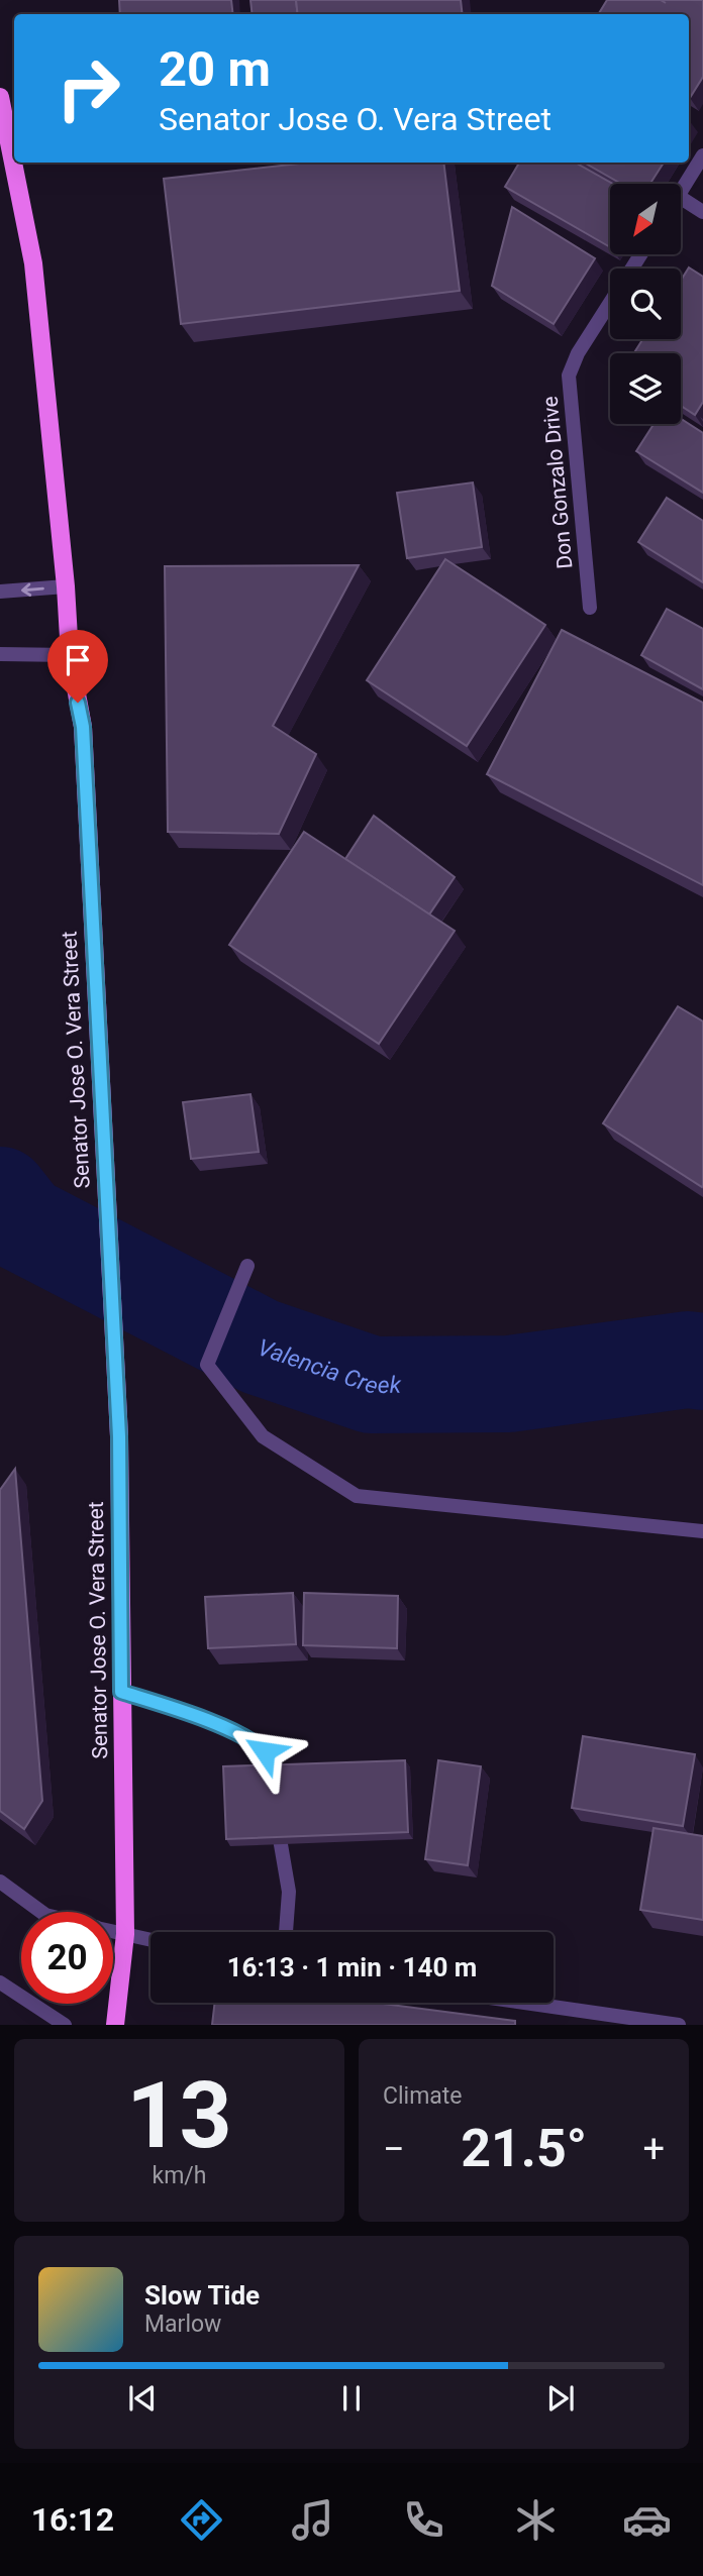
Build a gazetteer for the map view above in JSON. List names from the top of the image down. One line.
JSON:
{"streets":{"main road":["Senator Jose O. Vera Street"],"street":["Don Gonzalo Drive"]},"water":["Valencia Creek"],"north":"bottom left","page":{"turn":["20 m","Senator Jose O. Vera Street"],"limit":"20","trip":"16:13 · 1 min · 140 m","tile":[["13","km/h"],"Climate"],"heat":["−","21.5°","+"],"song":["Slow Tide","Marlow"],"tabs":"16:12"}}
